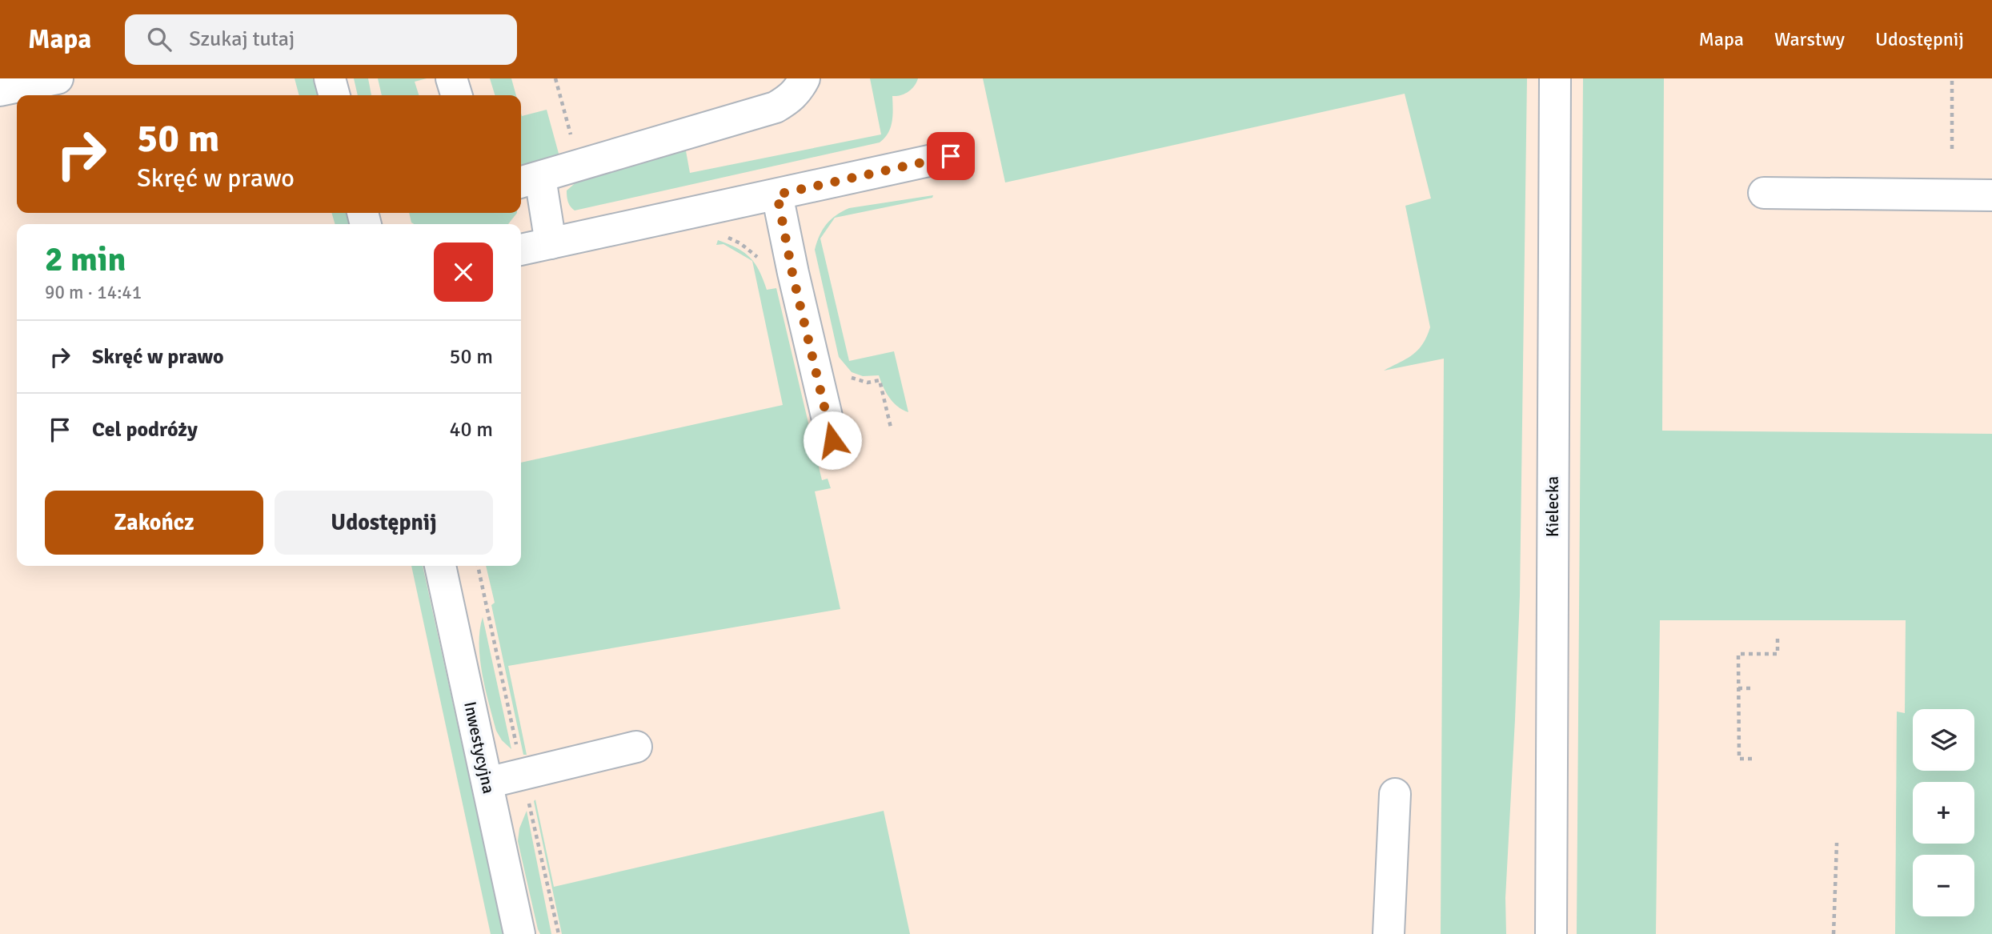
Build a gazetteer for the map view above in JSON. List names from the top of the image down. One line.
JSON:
{"streets":{"main road":["Kielecka","Inwestycyjna"]},"page":{"header":"Mapa","search":"Szukaj tutaj","nav":["Mapa","Warstwy","Udostępnij"],"turn":["50 m","Skręć w prawo"],"heading":["2 min","90 m · 14:41"],"list":[{"name":"Skręć w prawo","value":"50 m"},{"name":"Cel podróży","value":"40 m"}],"buttons":["Zakończ","Udostępnij"],"map_buttons":["+","−"]}}
